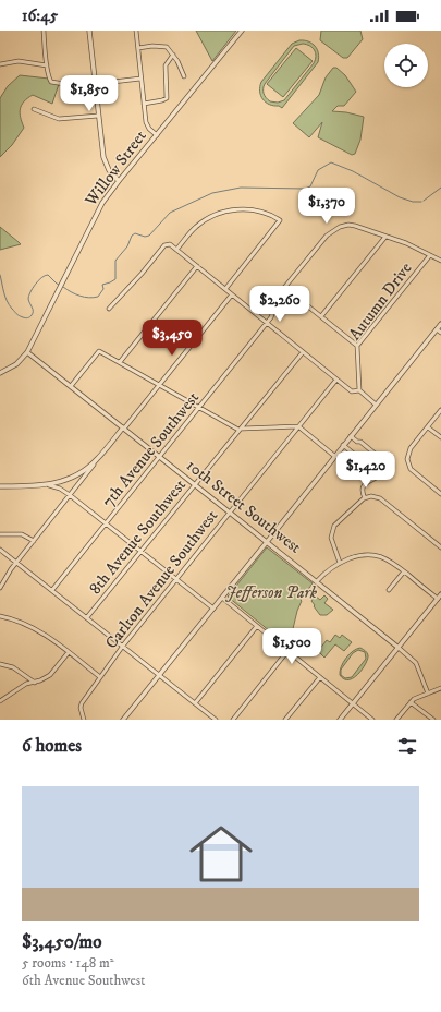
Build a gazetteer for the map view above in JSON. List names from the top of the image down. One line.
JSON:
{"streets":{"street":["Willow Street","Autumn Drive","7th Avenue Southwest","10th Street Southwest","8th Avenue Southwest","Carlton Avenue Southwest"]},"crossings":[["Willow Street","10th Street Southwest"],["Autumn Drive","7th Avenue Southwest"],["7th Avenue Southwest","10th Street Southwest"],["10th Street Southwest","8th Avenue Southwest"],["10th Street Southwest","Carlton Avenue Southwest"]],"parks":["Jefferson Park"],"page":{"status":"16:45","price":["$1,850","$1,370","$2,260","$3,450","$1,420","$1,500"],"heading":"6 homes","list":[{"name":"$3,450/mo","note":"5 rooms · 148 m² · 6th Avenue Southwest"}]}}
